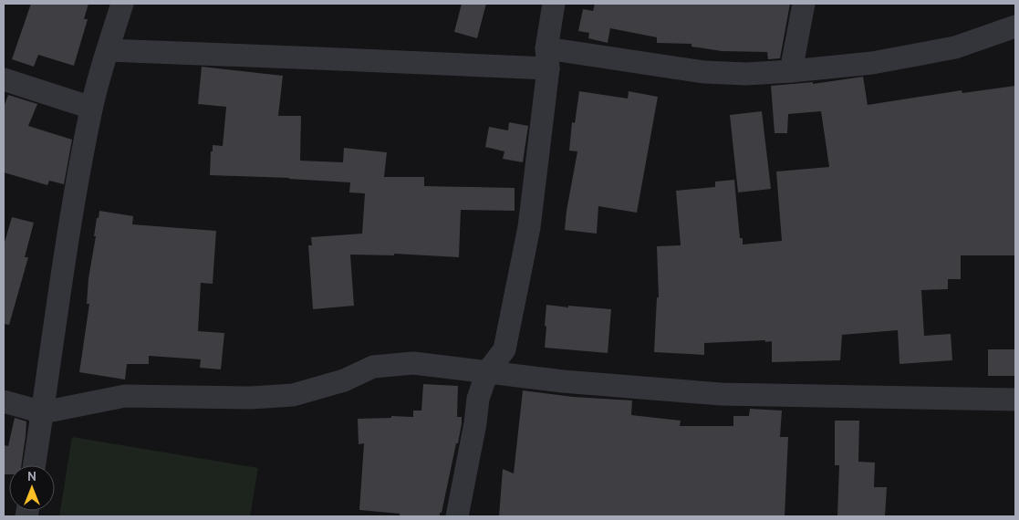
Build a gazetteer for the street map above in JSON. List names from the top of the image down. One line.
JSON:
{"north":"top"}
